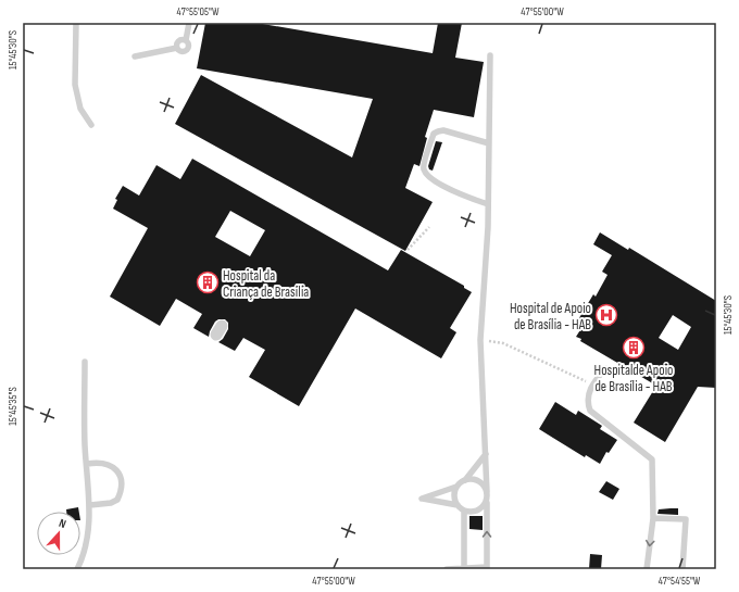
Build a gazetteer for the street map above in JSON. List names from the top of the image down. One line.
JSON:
{"places":{"building":["Hospital da Criança de Brasília","Hospitalde Apoio de Brasília - HAB"],"hospital":["Hospital de Apoio de Brasília - HAB"]},"north":"top","coordinates":["47°55'05\"W","47°55'00\"W","15°45'30\"S","15°45'35\"S","47°54'55\"W"]}
